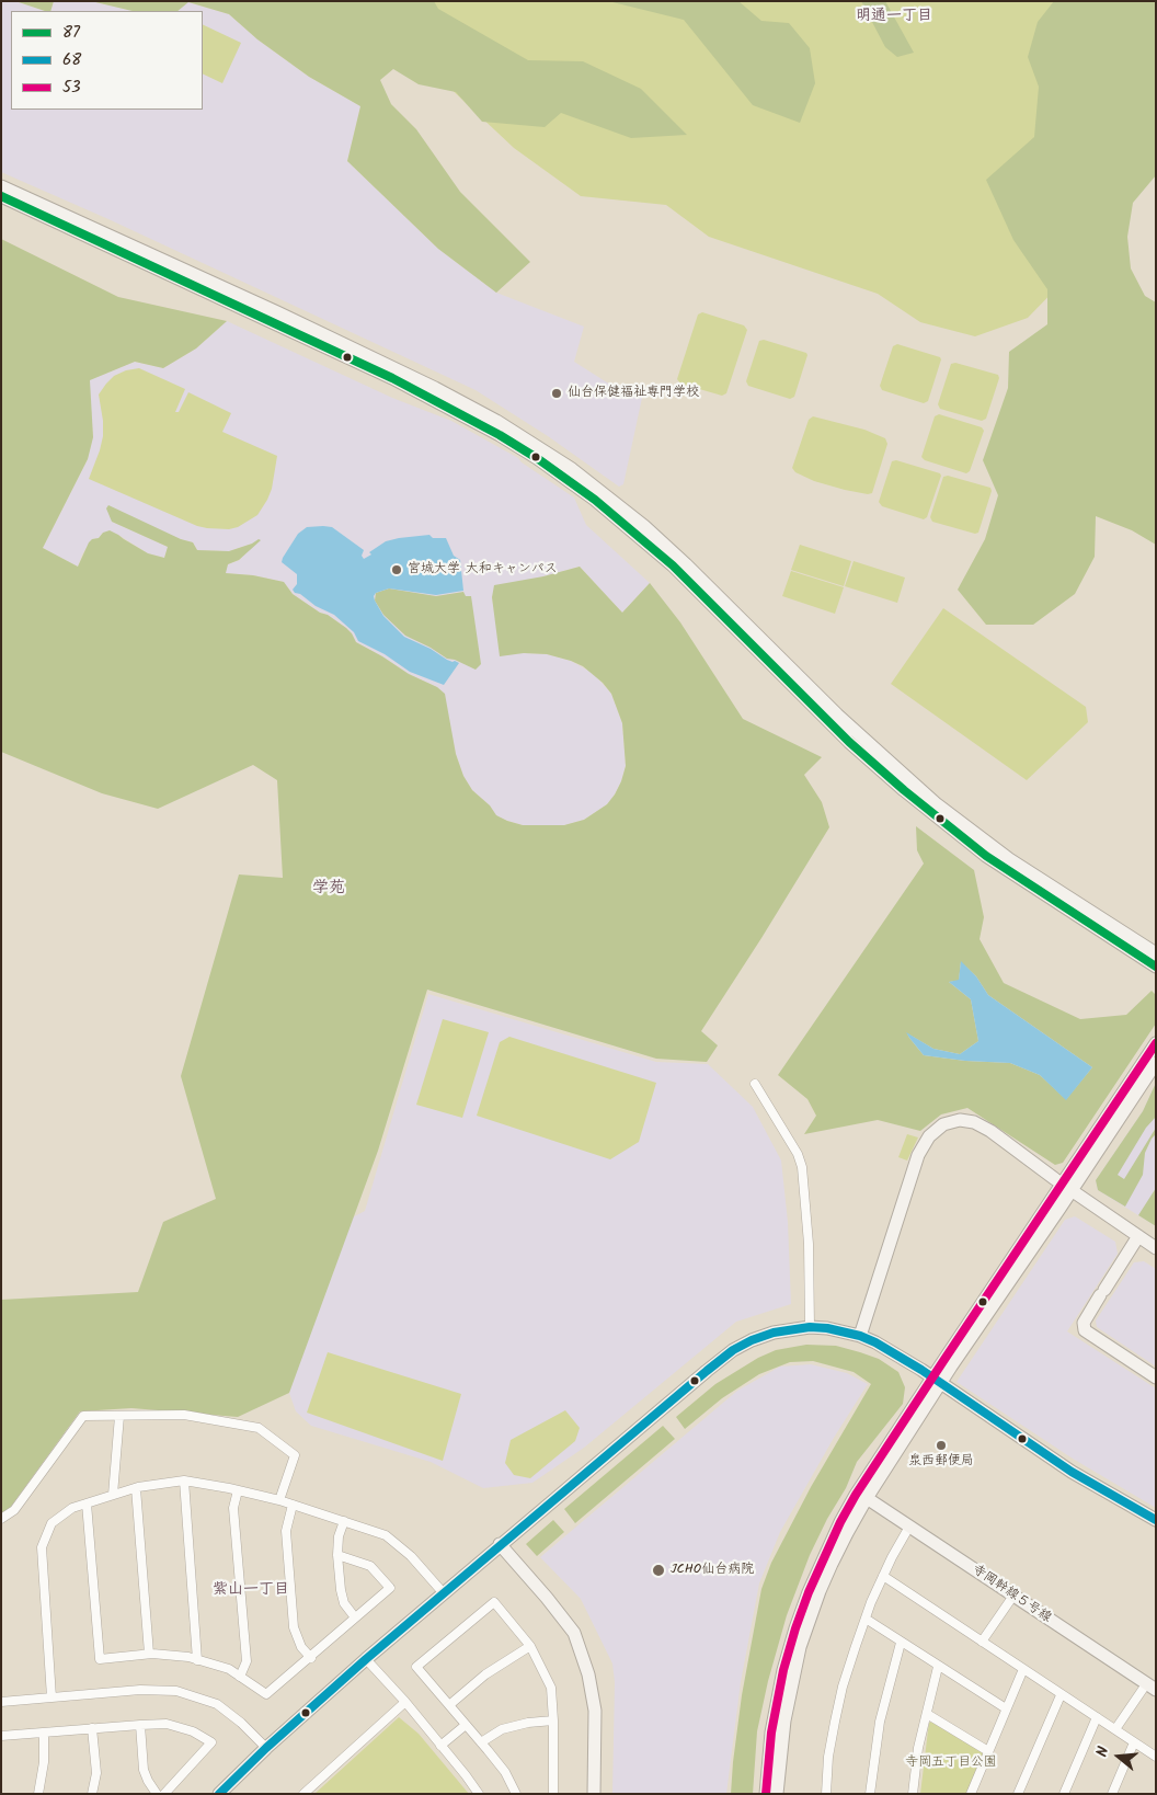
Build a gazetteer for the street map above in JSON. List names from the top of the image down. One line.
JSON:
{"streets":{"main road":["寺岡幹線５号線"]},"districts":["明通一丁目","学苑","紫山一丁目"],"parks":["寺岡五丁目公園"],"places":["仙台保健福祉専門学校","宮城大学 大和キャンパス","泉西郵便局","JCHO仙台病院"],"lines":["transit line 87","transit line 53","transit line 68"],"legend":["87","68","53"],"north":"left"}
